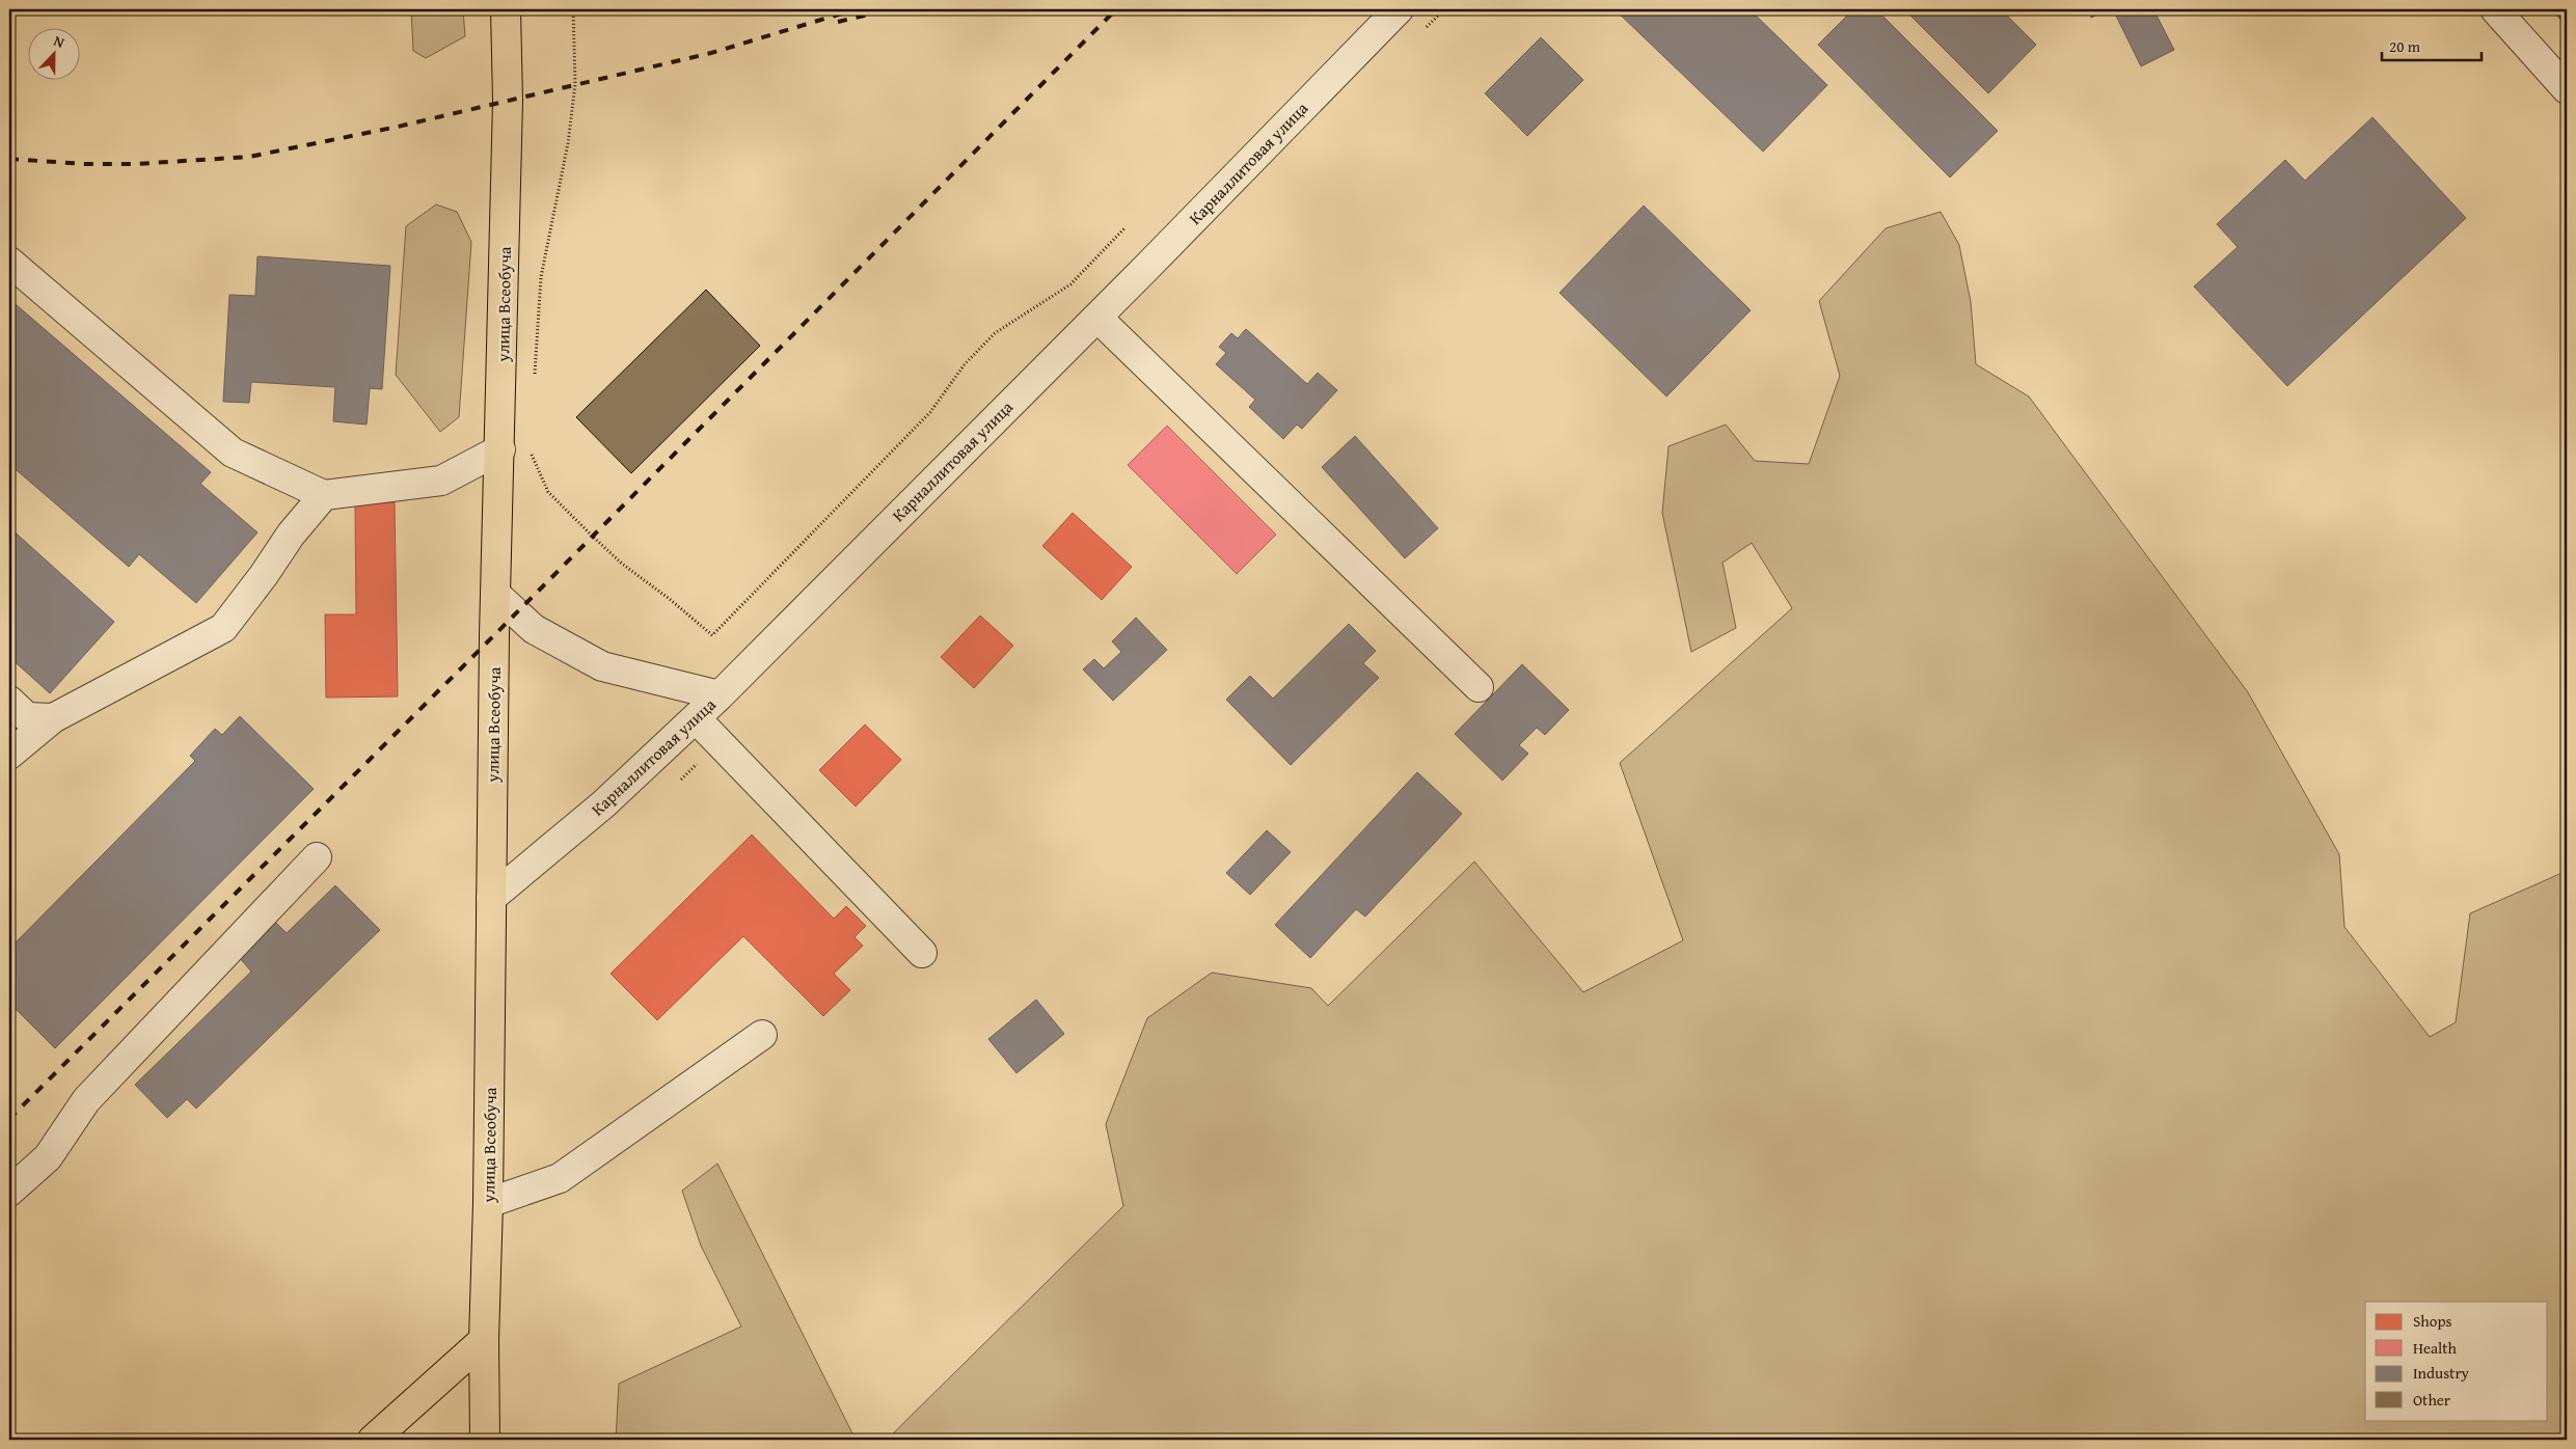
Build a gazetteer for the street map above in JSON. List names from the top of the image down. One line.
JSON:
{"streets":{"main road":["улица Всеобуча"],"street":["Карналлитовая улица"]},"crossings":[["Карналлитовая улица","улица Всеобуча"]],"legend":["Shops","Health","Industry","Other"],"scale_bar":"20 m","north":"top"}
